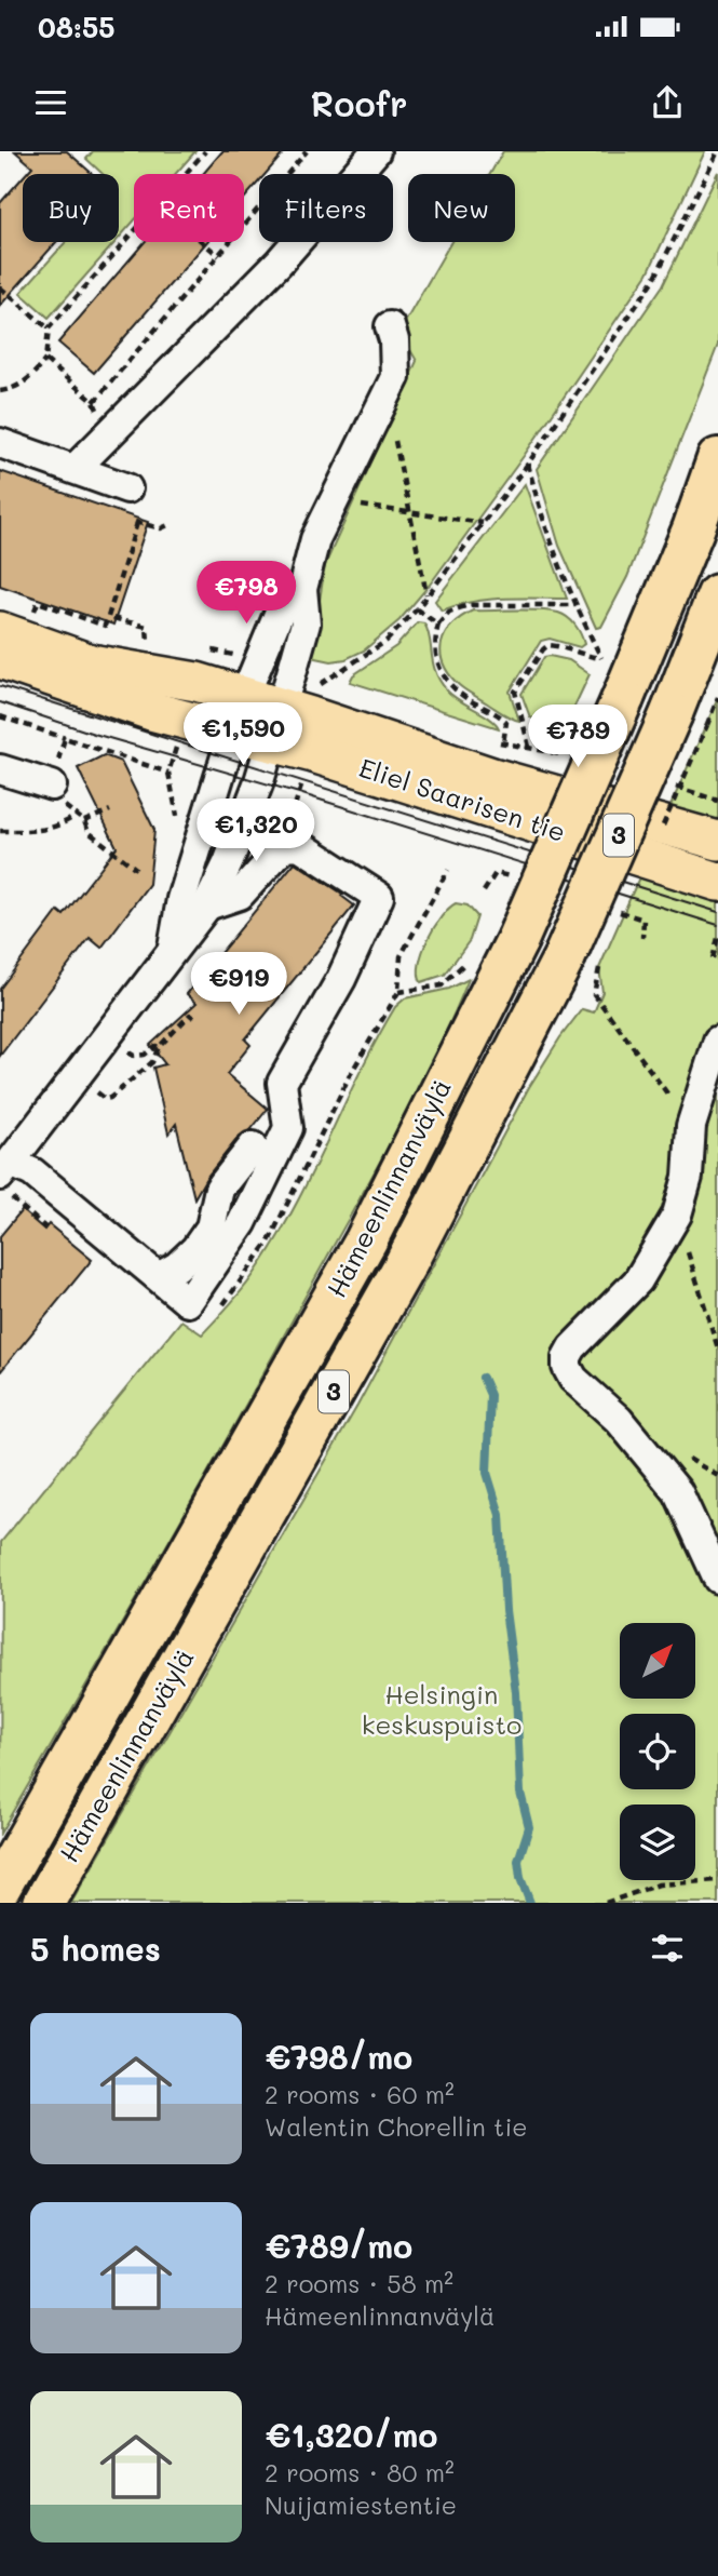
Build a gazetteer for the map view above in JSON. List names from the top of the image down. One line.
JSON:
{"streets":{"highway":["3","Hämeenlinnanväylä"],"main road":["Eliel Saarisen tie"]},"parks":["Helsingin keskuspuisto"],"north":"top right","page":{"status":"08:55","header":"Roofr","chip":["Buy","Rent","Filters","New"],"price":["€798","€1,590","€789","€1,320","€919"],"heading":"5 homes","list":[{"name":"€798/mo","note":"2 rooms · 60 m² · Walentin Chorellin tie"},{"name":"€789/mo","note":"2 rooms · 58 m² · Hämeenlinnanväylä"},{"name":"€1,320/mo","note":"2 rooms · 80 m² · Nuijamiestentie"}]}}
